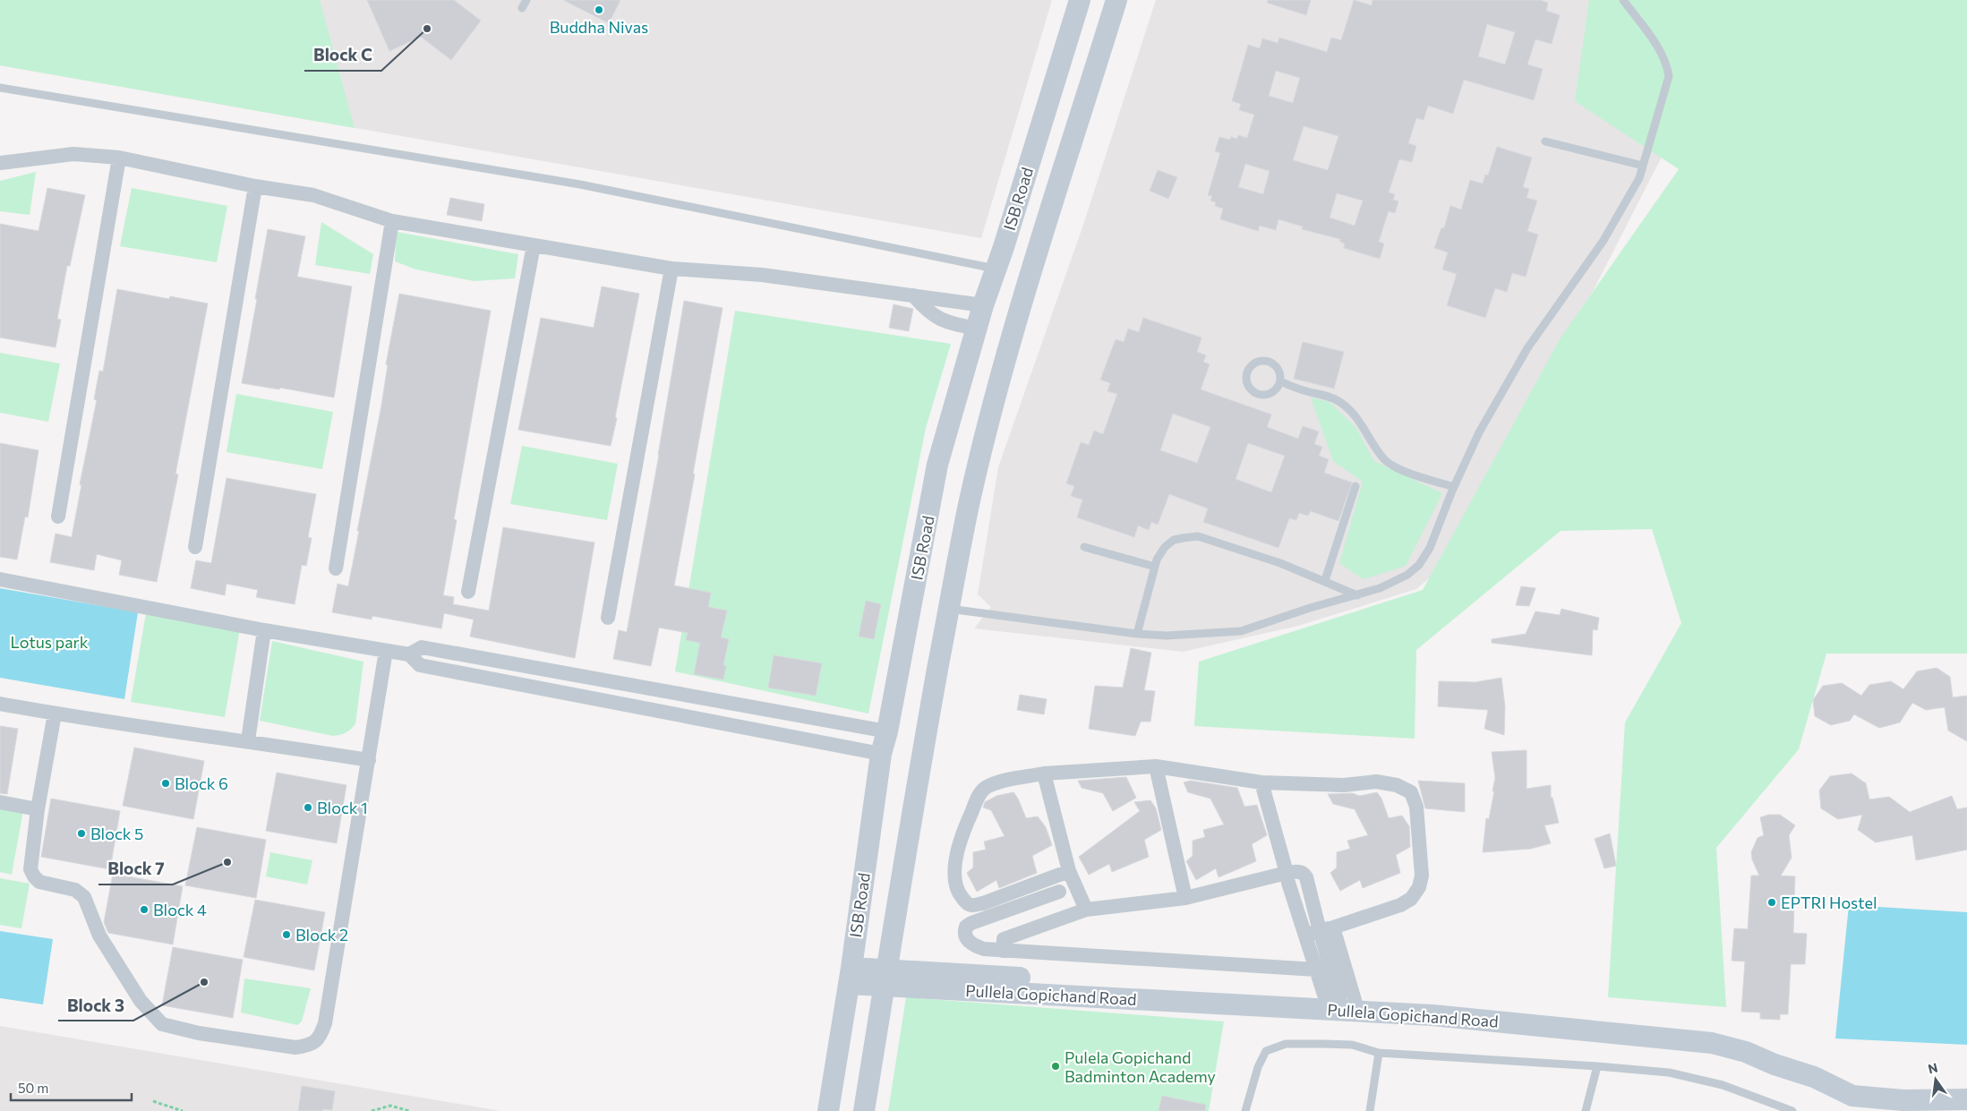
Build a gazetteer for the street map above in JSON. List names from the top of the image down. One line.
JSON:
{"streets":{"main road":["ISB Road","Pullela Gopichand Road"]},"crossings":[["ISB Road","Pullela Gopichand Road"]],"parks":["Lotus park"],"places":["Buddha Nivas","Block C","Block 6","Block 1","Block 5","Block 7","EPTRI Hostel","Block 4","Block 2","Block 3","Pulela Gopichand Badminton Academy"],"scale_bar":"50 m","north":"top"}
